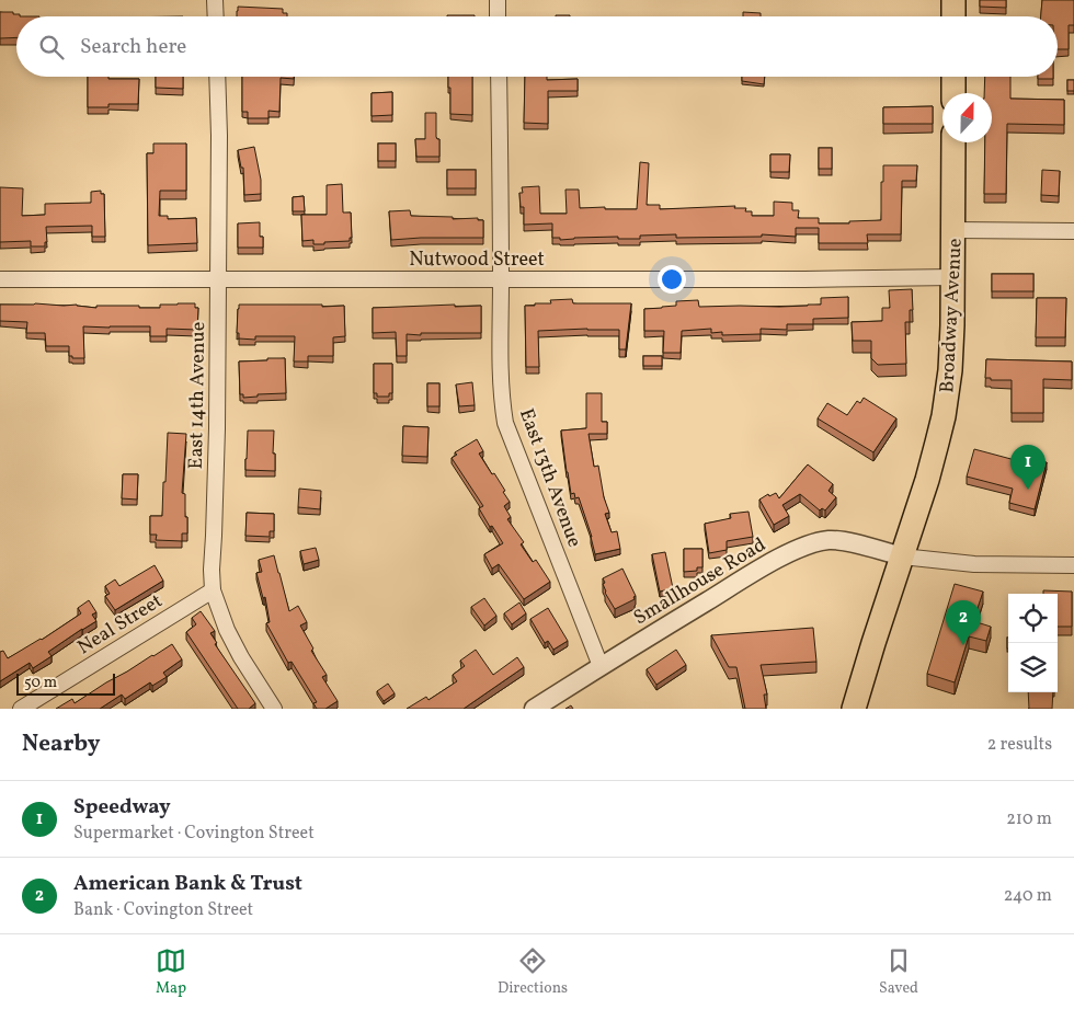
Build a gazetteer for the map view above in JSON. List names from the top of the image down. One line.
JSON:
{"streets":{"main road":["Broadway Avenue"],"street":["Nutwood Street","East 14th Avenue","East 13th Avenue","Smallhouse Road","Neal Street"]},"crossings":[["Nutwood Street","Broadway Avenue"],["Nutwood Street","East 14th Avenue"],["Nutwood Street","East 13th Avenue"],["Broadway Avenue","Smallhouse Road"],["East 14th Avenue","Neal Street"],["East 13th Avenue","Smallhouse Road"]],"scale_bar":"50 m","north":"top","page":{"search":"Search here","pins":["1","2"],"scale":"50 m","heading":["Nearby","2 results"],"list":[{"mark":"1","name":"Speedway","note":"Supermarket · Covington Street","value":"210 m"},{"mark":"2","name":"American Bank & Trust","note":"Bank · Covington Street","value":"240 m"}],"nav":["Map","Directions","Saved"]}}
